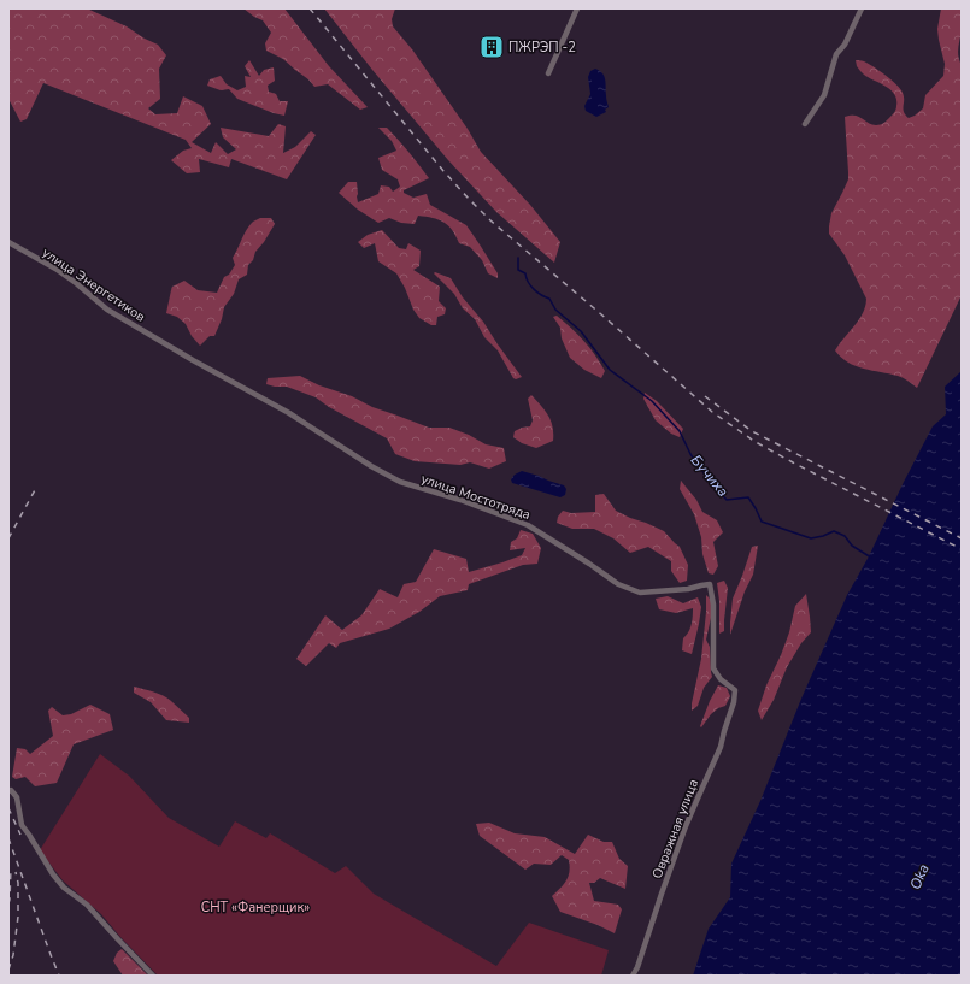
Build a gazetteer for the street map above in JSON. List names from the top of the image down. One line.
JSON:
{"streets":{"street":["улица Энергетиков","улица Мостотряда","Овражная улица"]},"crossings":[["улица Энергетиков","улица Мостотряда"],["улица Мостотряда","Овражная улица"]],"water":["Бучиха","Oka"],"parks":["СНТ «Фанерщик»"],"places":{"building":["ПЖРЭП -2"]}}
